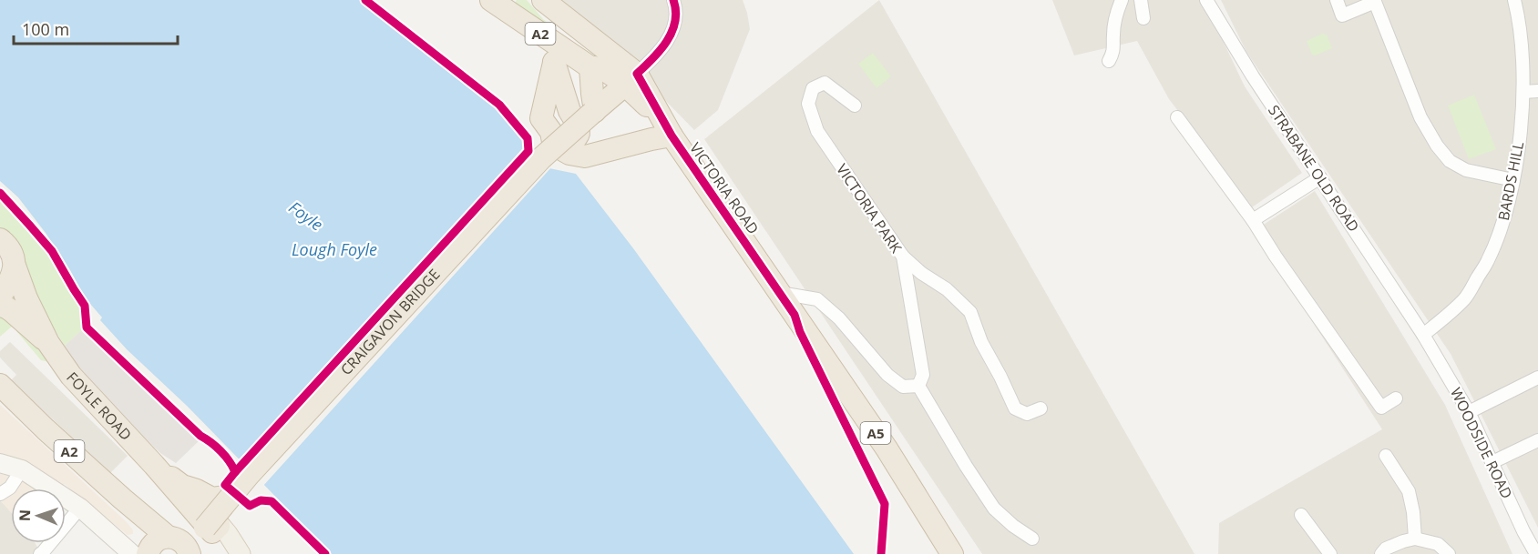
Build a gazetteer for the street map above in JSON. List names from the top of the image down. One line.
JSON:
{"streets":{"highway":["A2","VICTORIA ROAD","CRAIGAVON BRIDGE","FOYLE ROAD","A5"],"street":["STRABANE OLD ROAD","BARDS HILL","VICTORIA PARK","WOODSIDE ROAD"]},"crossings":[["A2","VICTORIA ROAD"],["A2","CRAIGAVON BRIDGE"],["STRABANE OLD ROAD","BARDS HILL"],["STRABANE OLD ROAD","WOODSIDE ROAD"],["BARDS HILL","WOODSIDE ROAD"],["VICTORIA ROAD","CRAIGAVON BRIDGE"],["CRAIGAVON BRIDGE","FOYLE ROAD"]],"water":["Foyle","Lough Foyle"],"scale_bar":"100 m","north":"left"}
